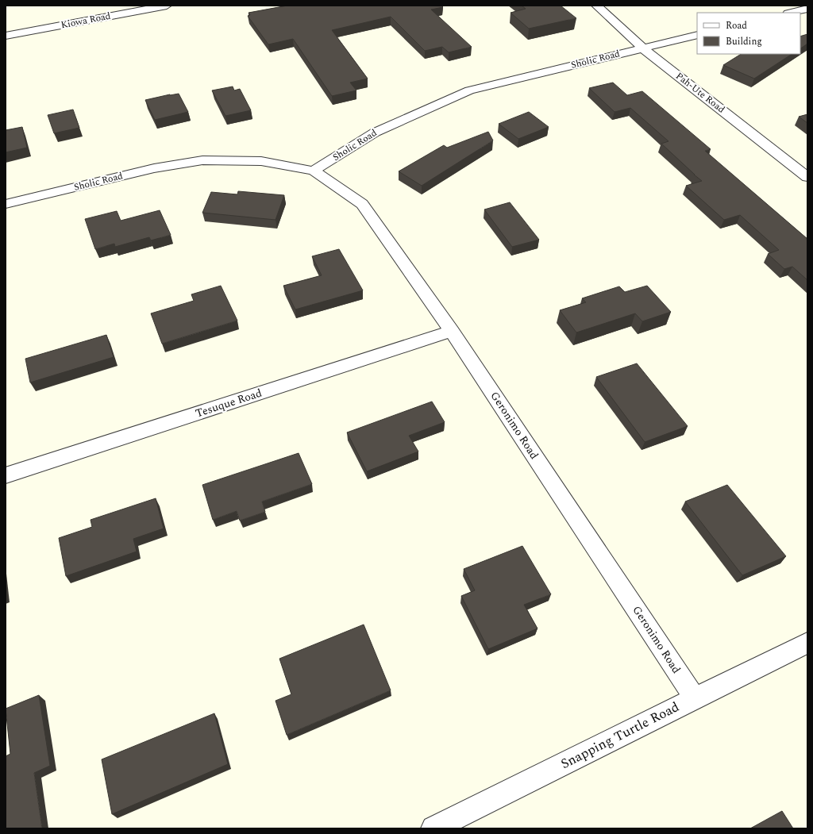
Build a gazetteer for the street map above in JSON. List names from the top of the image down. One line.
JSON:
{"streets":{"street":["Kiowa Road","Sholic Road","Pah-Ute Road","Tesuque Road","Geronimo Road","Snapping Turtle Road"]},"crossings":[["Sholic Road","Pah-Ute Road"],["Sholic Road","Geronimo Road"],["Tesuque Road","Geronimo Road"],["Geronimo Road","Snapping Turtle Road"]],"legend":["Road","Building"]}
